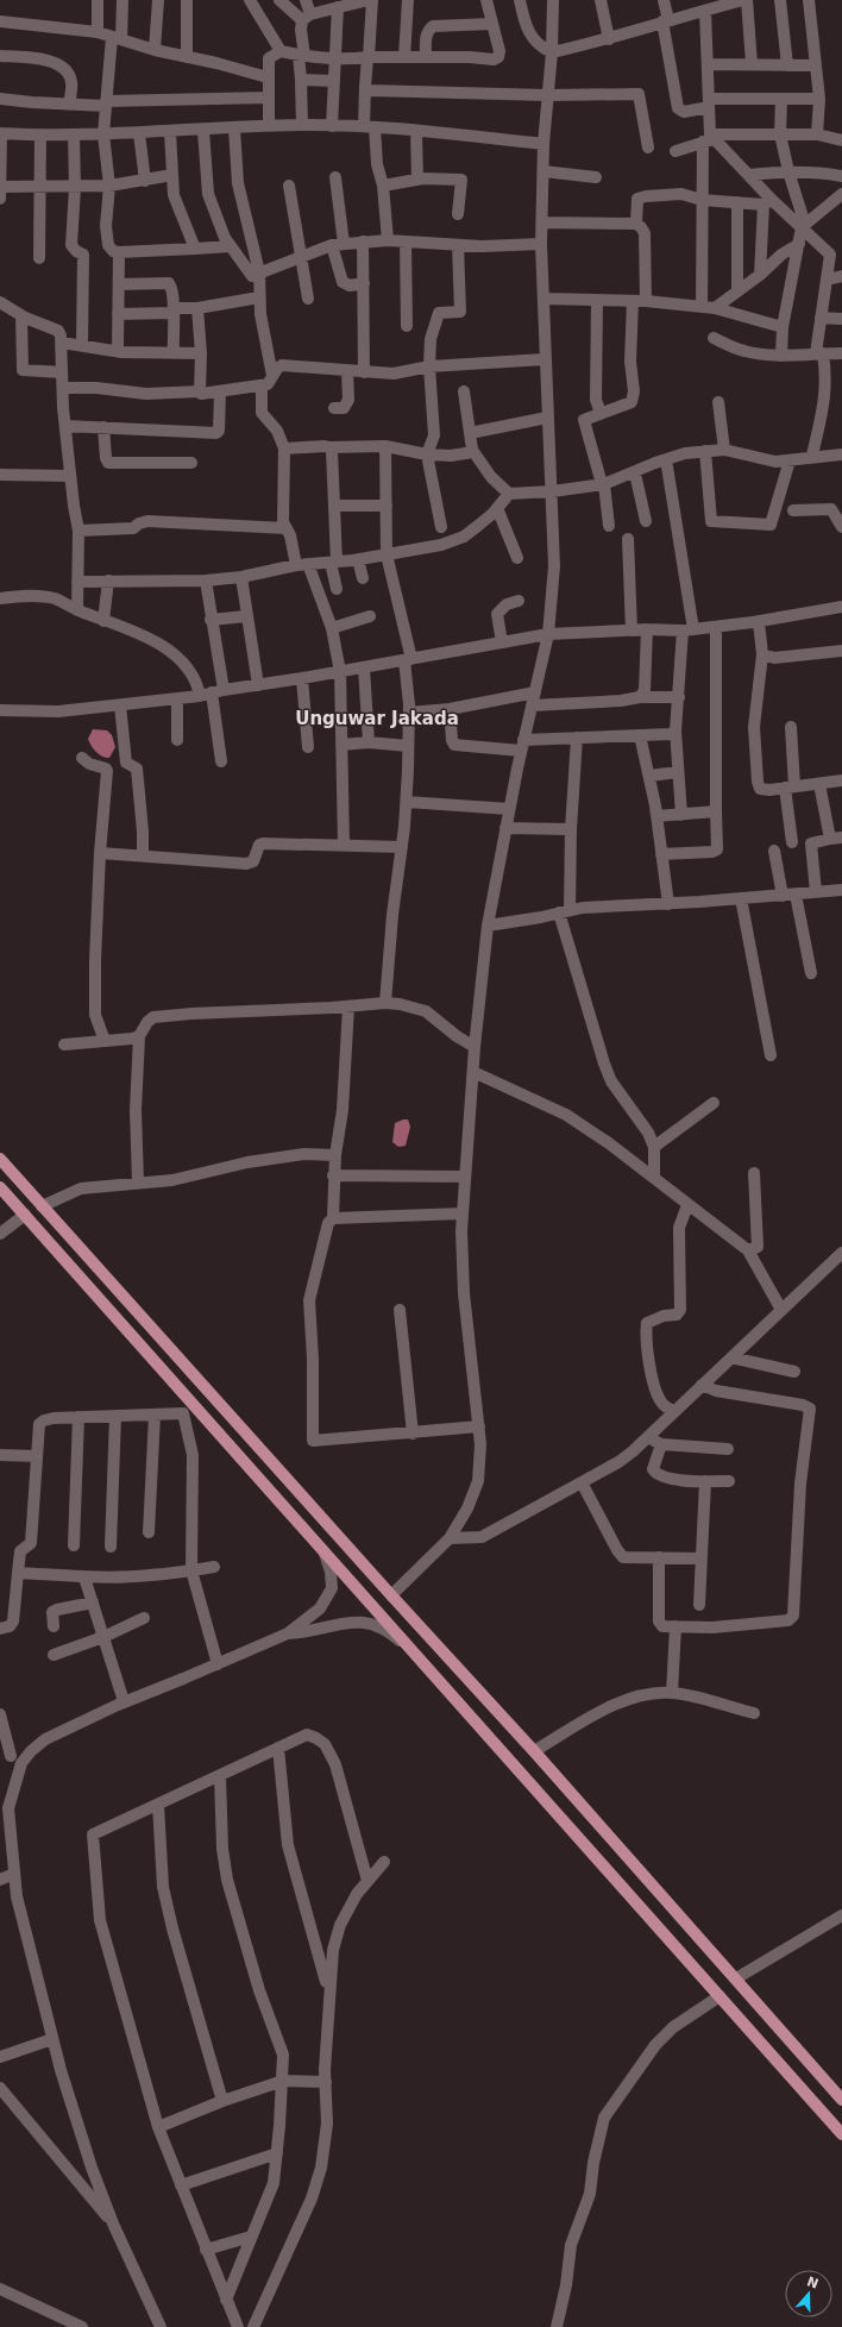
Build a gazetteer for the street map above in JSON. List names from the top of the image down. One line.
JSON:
{"districts":["Unguwar Jakada"],"north":"top"}
